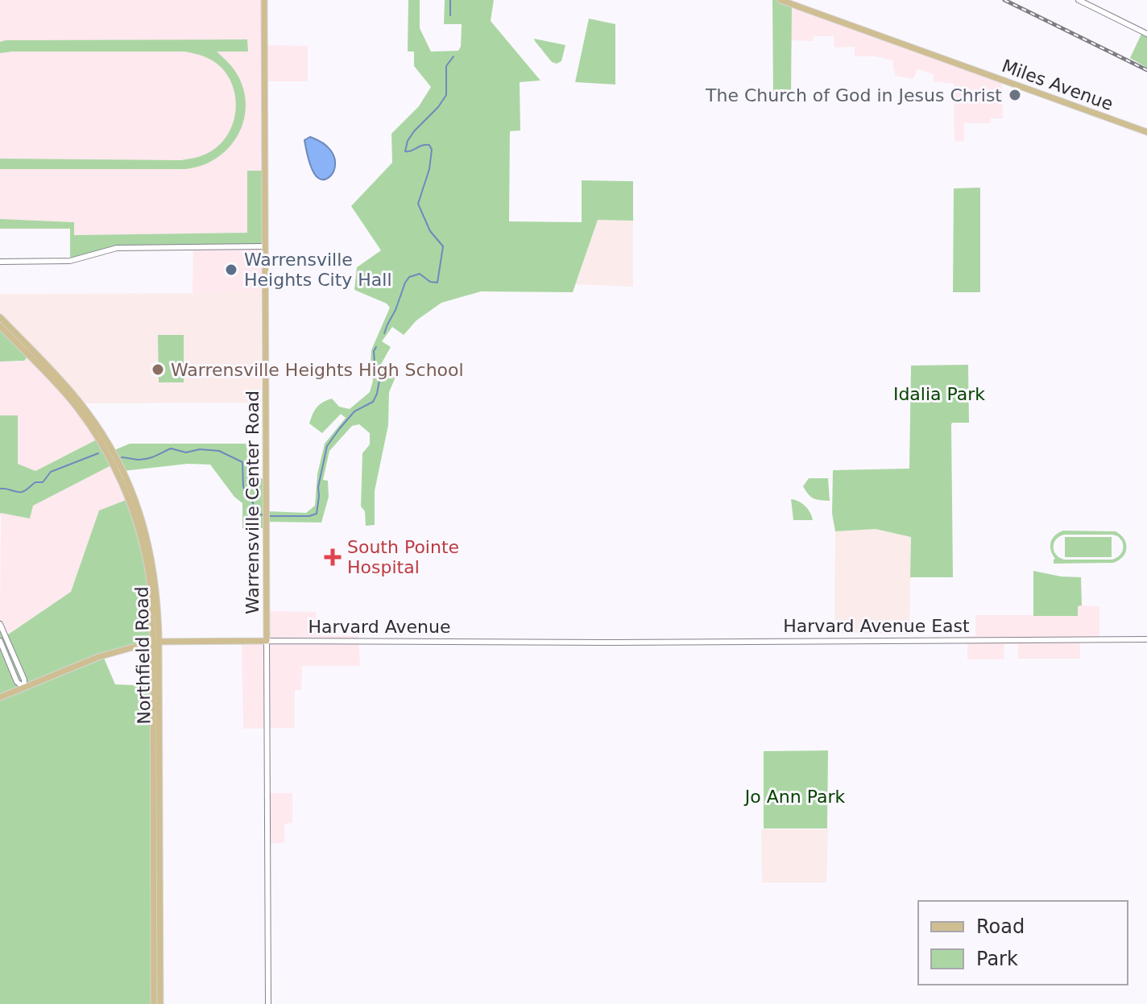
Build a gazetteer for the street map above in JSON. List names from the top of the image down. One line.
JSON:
{"streets":{"main road":["Miles Avenue","Warrensville Center Road","Harvard Avenue East","Harvard Avenue","Northfield Road"]},"crossings":[["Warrensville Center Road","Harvard Avenue"],["Harvard Avenue East","Harvard Avenue"],["Harvard Avenue","Northfield Road"]],"parks":["Idalia Park","Jo Ann Park"],"places":{"other":["The Church of God in Jesus Christ","Warrensville Heights City Hall","Warrensville Heights High School"],"health":["South Pointe Hospital"]},"legend":["Road","Park"]}
